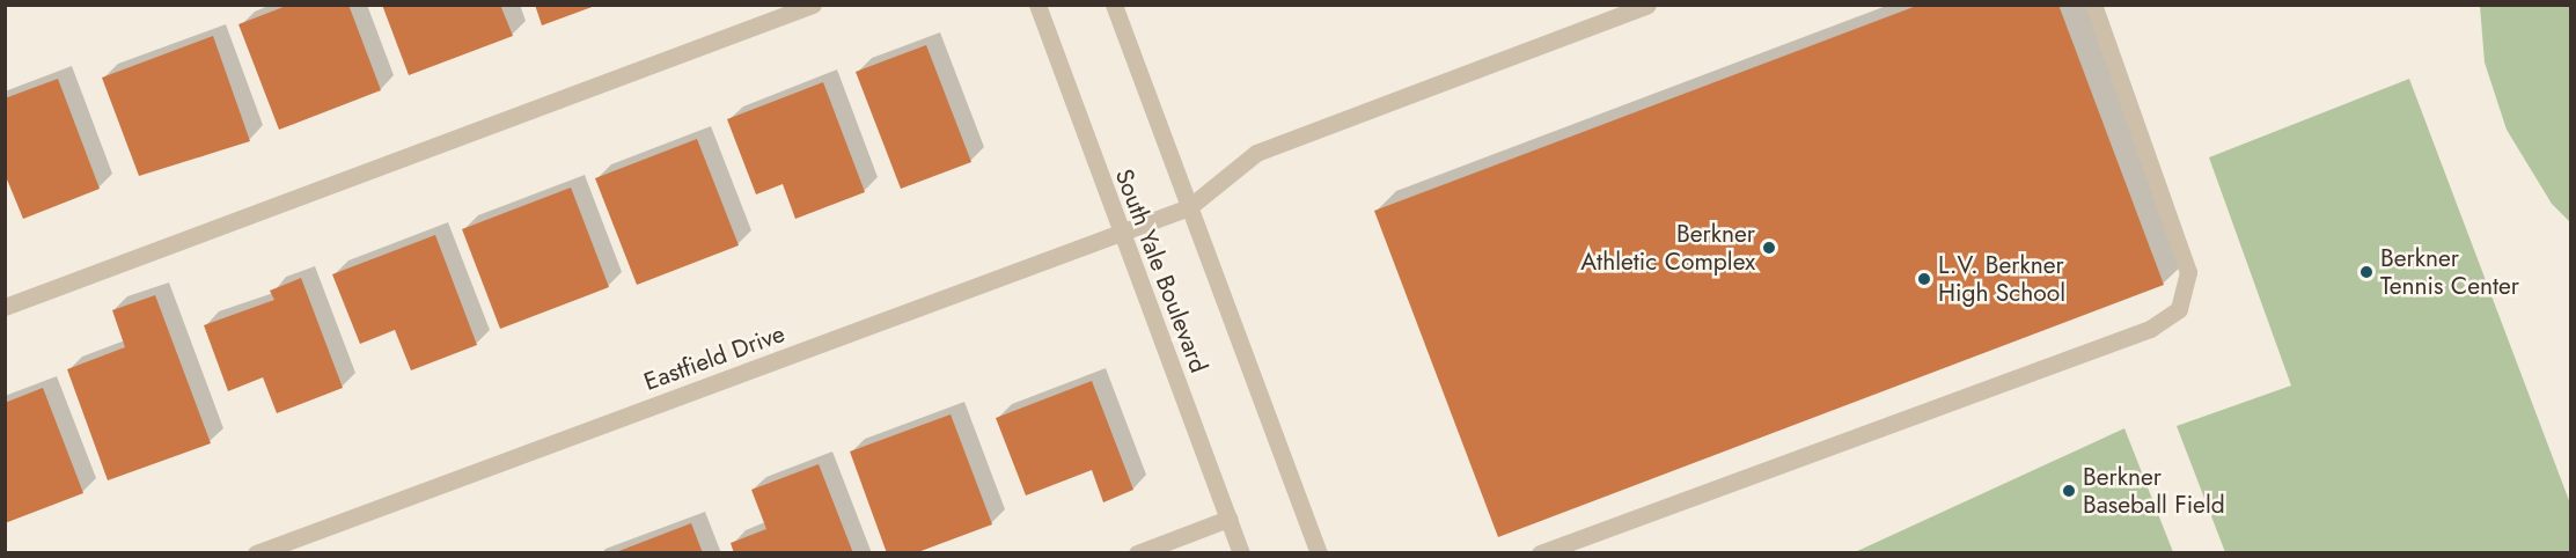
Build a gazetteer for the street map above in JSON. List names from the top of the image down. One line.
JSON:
{"streets":{"street":["South Yale Boulevard","Eastfield Drive"]},"crossings":[["South Yale Boulevard","Eastfield Drive"]],"places":["Berkner Athletic Complex","Berkner Tennis Center","L.V. Berkner High School","Berkner Baseball Field"]}
